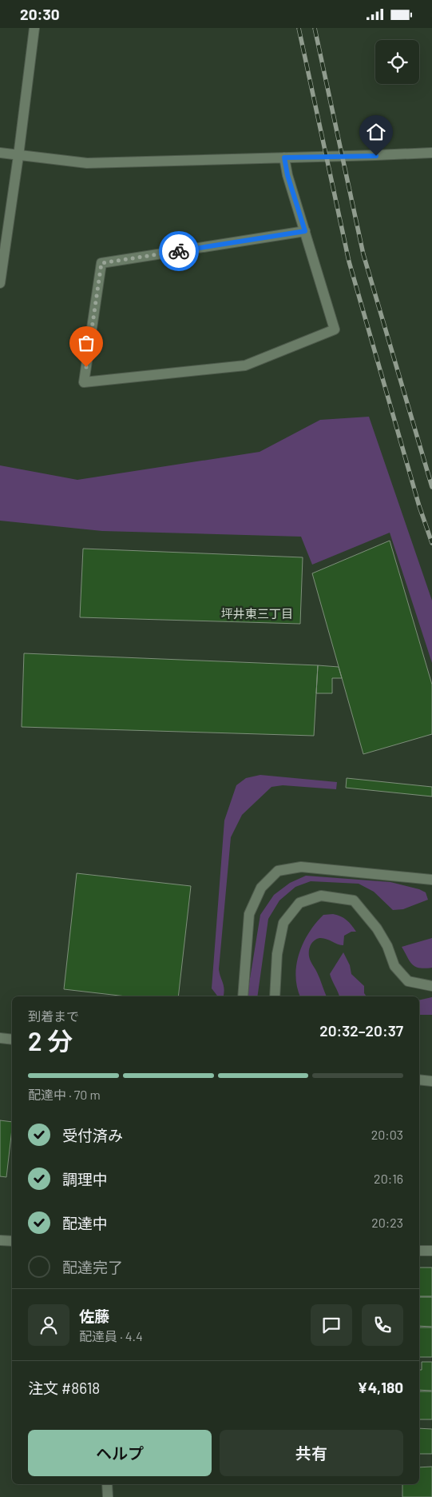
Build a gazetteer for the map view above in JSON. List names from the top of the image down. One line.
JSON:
{"districts":["坪井東三丁目"],"page":{"status":"20:30","heading":["2 分","到着まで","20:32–20:37"],"panel":["佐藤","配達員 · 4.4","注文 #8618","¥4,180"],"bar":"配達中 · 70 m","list":[["受付済み","20:03"],["調理中","20:16"],["配達中","20:23"],"配達完了"],"buttons":["ヘルプ","共有"]}}
